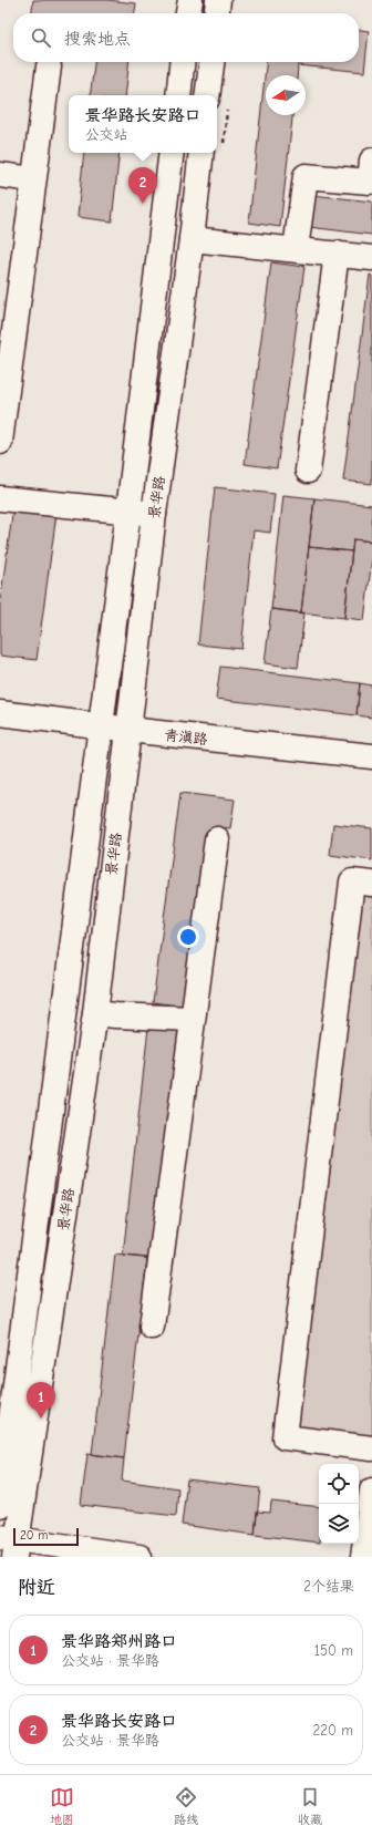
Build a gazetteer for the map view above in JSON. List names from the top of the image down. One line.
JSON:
{"streets":{"main road":["景华路","青滇路"]},"crossings":[["景华路","青滇路"]],"scale_bar":"20 m","north":"left","page":{"search":"搜索地点","popup":["景华路长安路口","公交站"],"pins":["2","1"],"scale":"20 m","heading":["附近","2个结果"],"list":[{"mark":"1","name":"景华路郑州路口","note":"公交站 · 景华路","value":"150 m"},{"mark":"2","name":"景华路长安路口","note":"公交站 · 景华路","value":"220 m"}],"nav":["地图","路线","收藏"]}}
